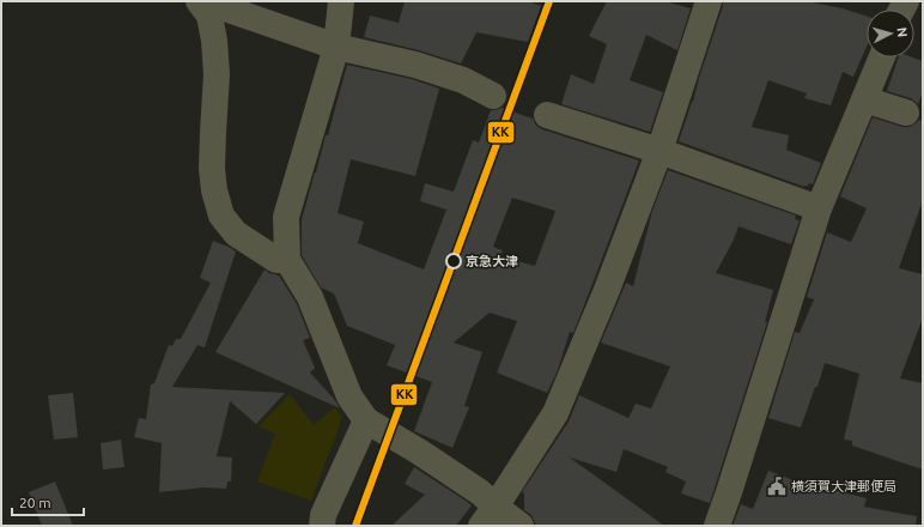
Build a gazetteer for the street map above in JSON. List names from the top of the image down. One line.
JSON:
{"places":{"other":["京急大津"],"public building":["横須賀大津郵便局"]},"lines":["transit line KK"],"scale_bar":"20 m","north":"right"}
